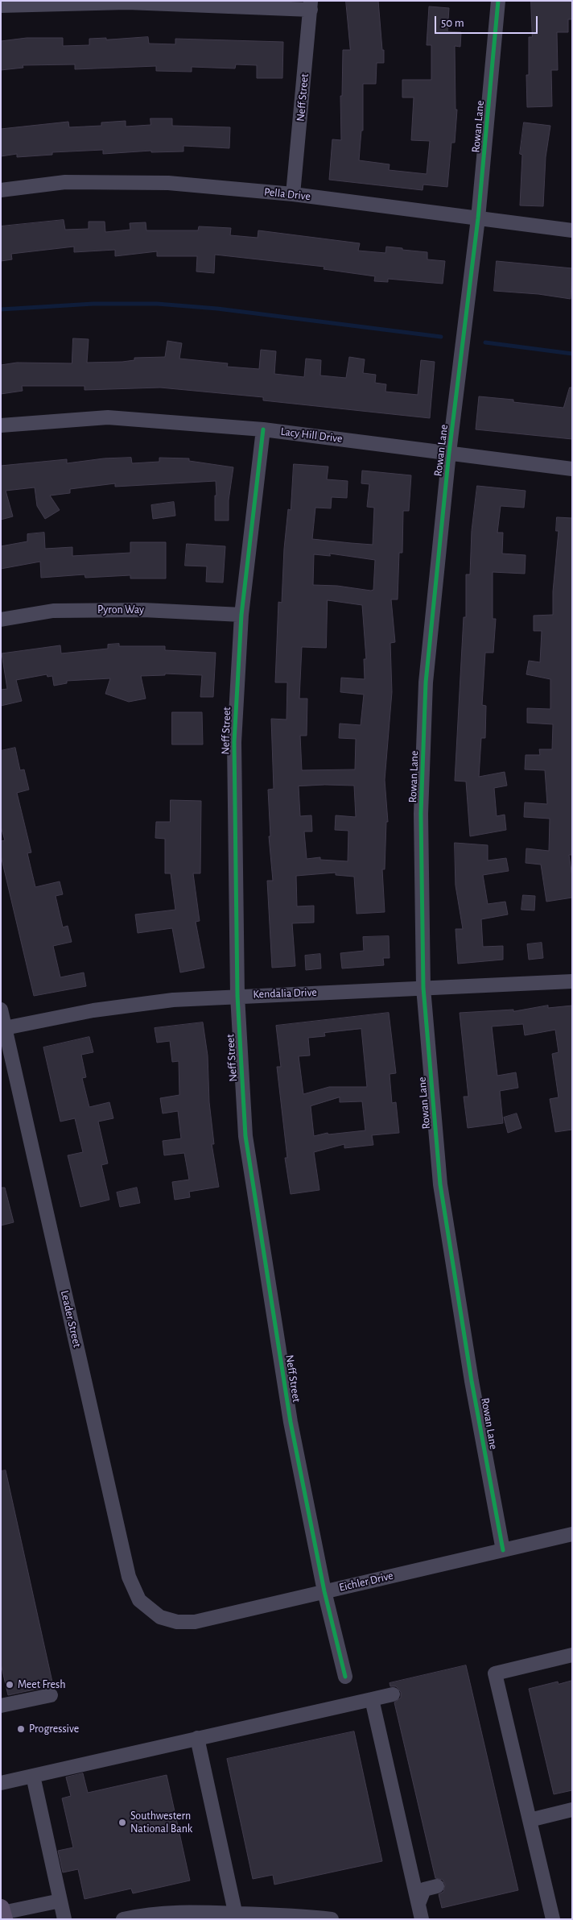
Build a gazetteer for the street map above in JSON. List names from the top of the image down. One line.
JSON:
{"streets":{"street":["Neff Street","Rowan Lane","Pella Drive","Lacy Hill Drive","Pyron Way","Kendalia Drive","Leader Street","Eichler Drive"]},"crossings":[["Neff Street","Pella Drive"],["Neff Street","Lacy Hill Drive"],["Neff Street","Pyron Way"],["Neff Street","Kendalia Drive"],["Neff Street","Eichler Drive"],["Rowan Lane","Pella Drive"],["Rowan Lane","Lacy Hill Drive"],["Rowan Lane","Kendalia Drive"],["Rowan Lane","Eichler Drive"],["Kendalia Drive","Leader Street"],["Leader Street","Eichler Drive"]],"places":["Meet Fresh","Progressive","Southwestern National Bank"],"scale_bar":"50 m"}
